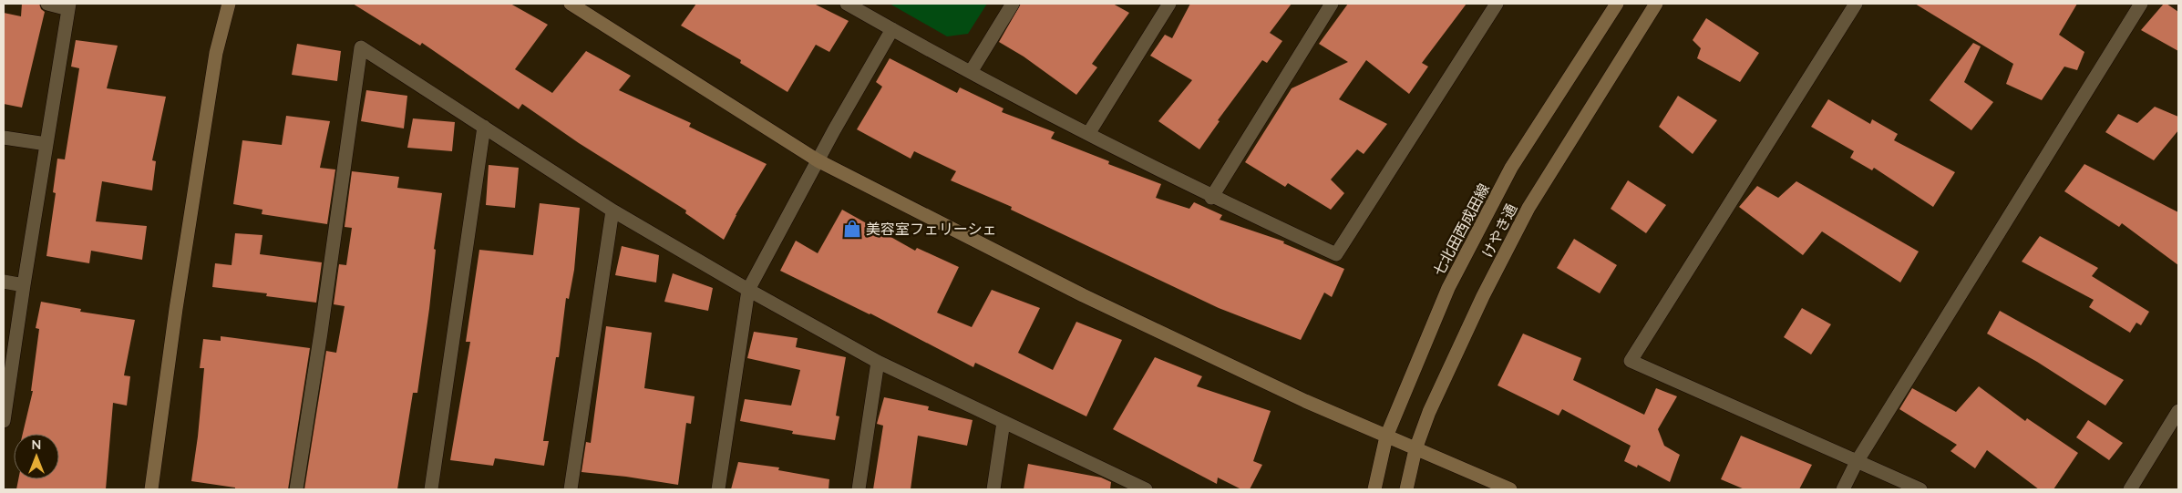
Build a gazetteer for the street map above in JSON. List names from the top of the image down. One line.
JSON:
{"streets":{"street":["七北田西成田線","けやき通"]},"places":{"shop":["美容室フェリーシェ"]},"north":"top"}
